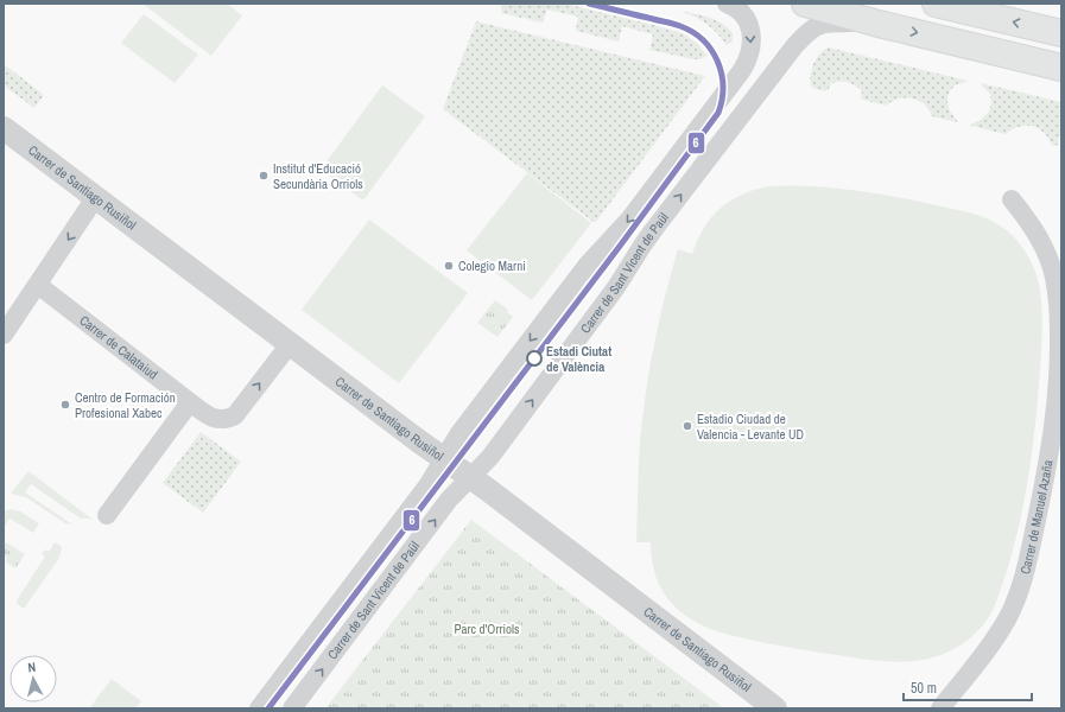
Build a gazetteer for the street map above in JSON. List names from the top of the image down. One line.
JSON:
{"streets":{"street":["Carrer de Santiago Rusiñol","Carrer de Sant Vicent de Paül","Carrer de Calataiud","Carrer de Manuel Azaña"]},"crossings":[["Carrer de Santiago Rusiñol","Carrer de Sant Vicent de Paül"],["Carrer de Santiago Rusiñol","Carrer de Calataiud"]],"parks":["Parc d'Orriols"],"places":["Institut d'Educació Secundària Orriols","Colegio Marni","Estadi Ciutat de València","Centro de Formación Profesional Xabec","Estadio Ciudad de Valencia - Levante UD"],"lines":["transit line 6"],"scale_bar":"50 m","north":"top"}
